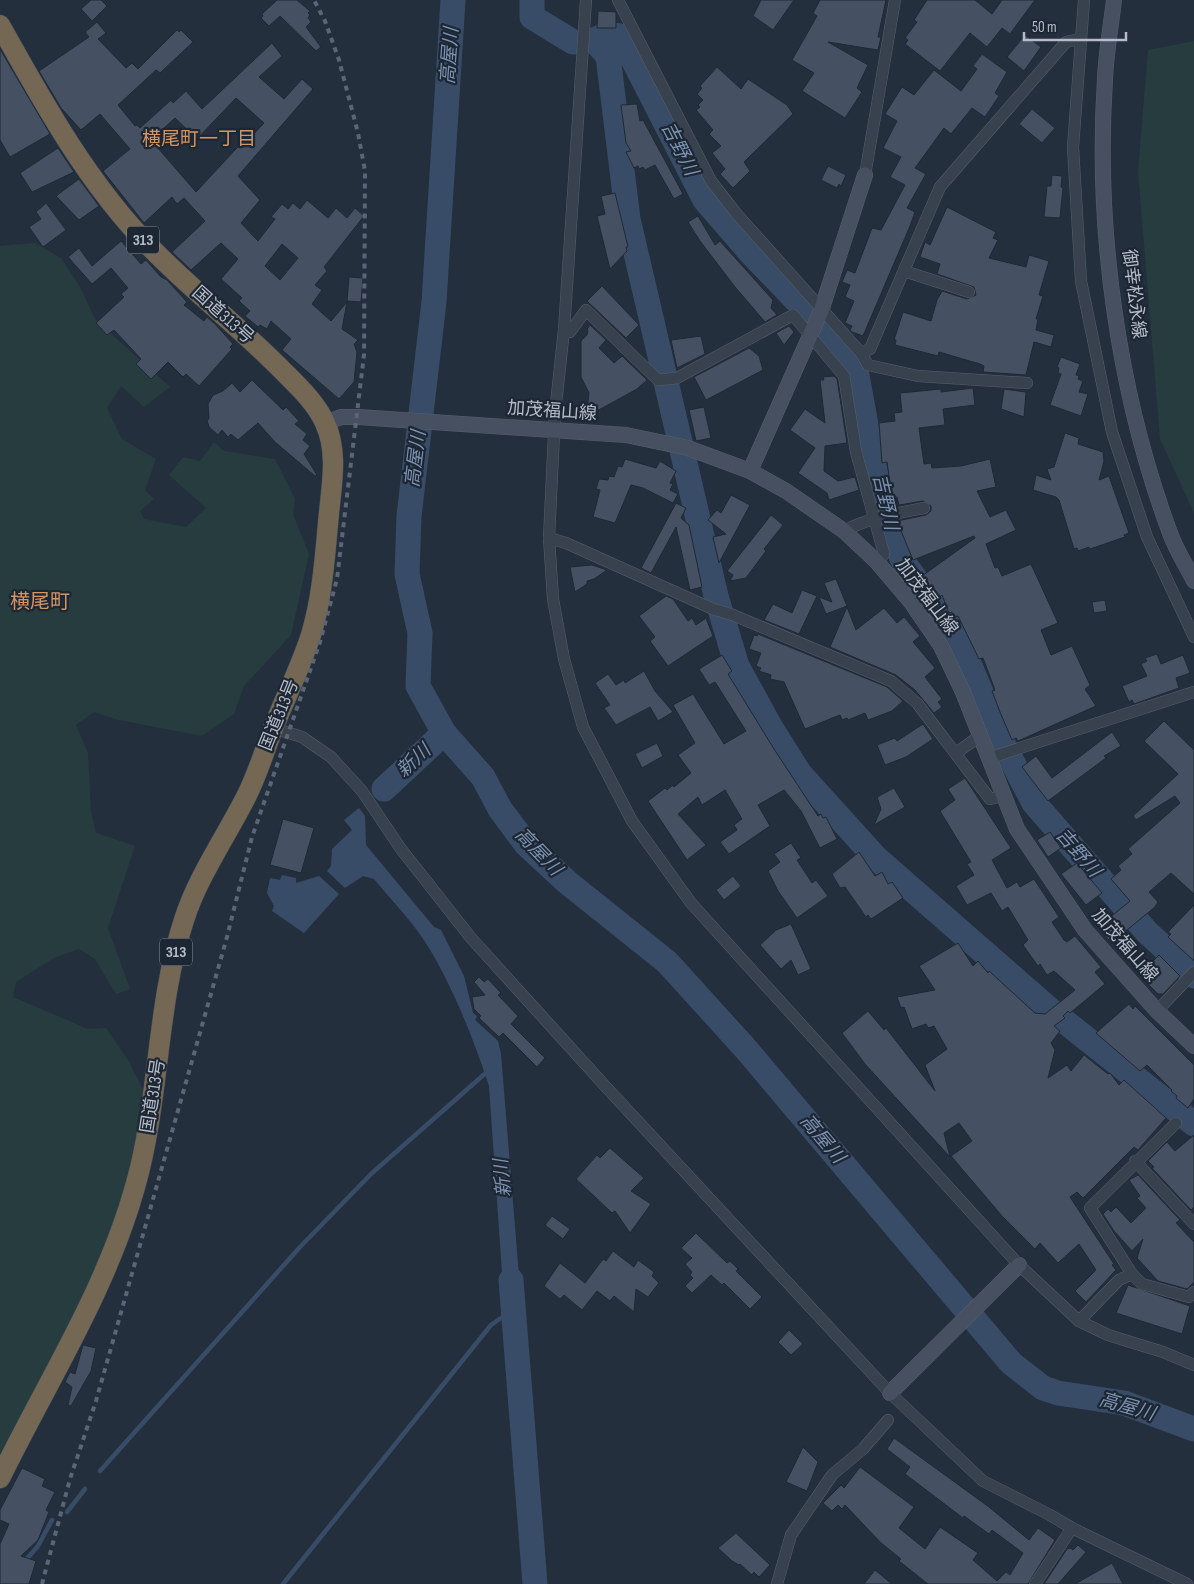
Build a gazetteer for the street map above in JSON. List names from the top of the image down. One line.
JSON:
{"streets":{"highway":["313","国道313号"],"main road":["御幸松永線","加茂福山線"]},"crossings":[["国道313号","加茂福山線"]],"districts":["横尾町一丁目","横尾町"],"water":["高屋川","吉野川","新川"],"scale_bar":"50 m"}
